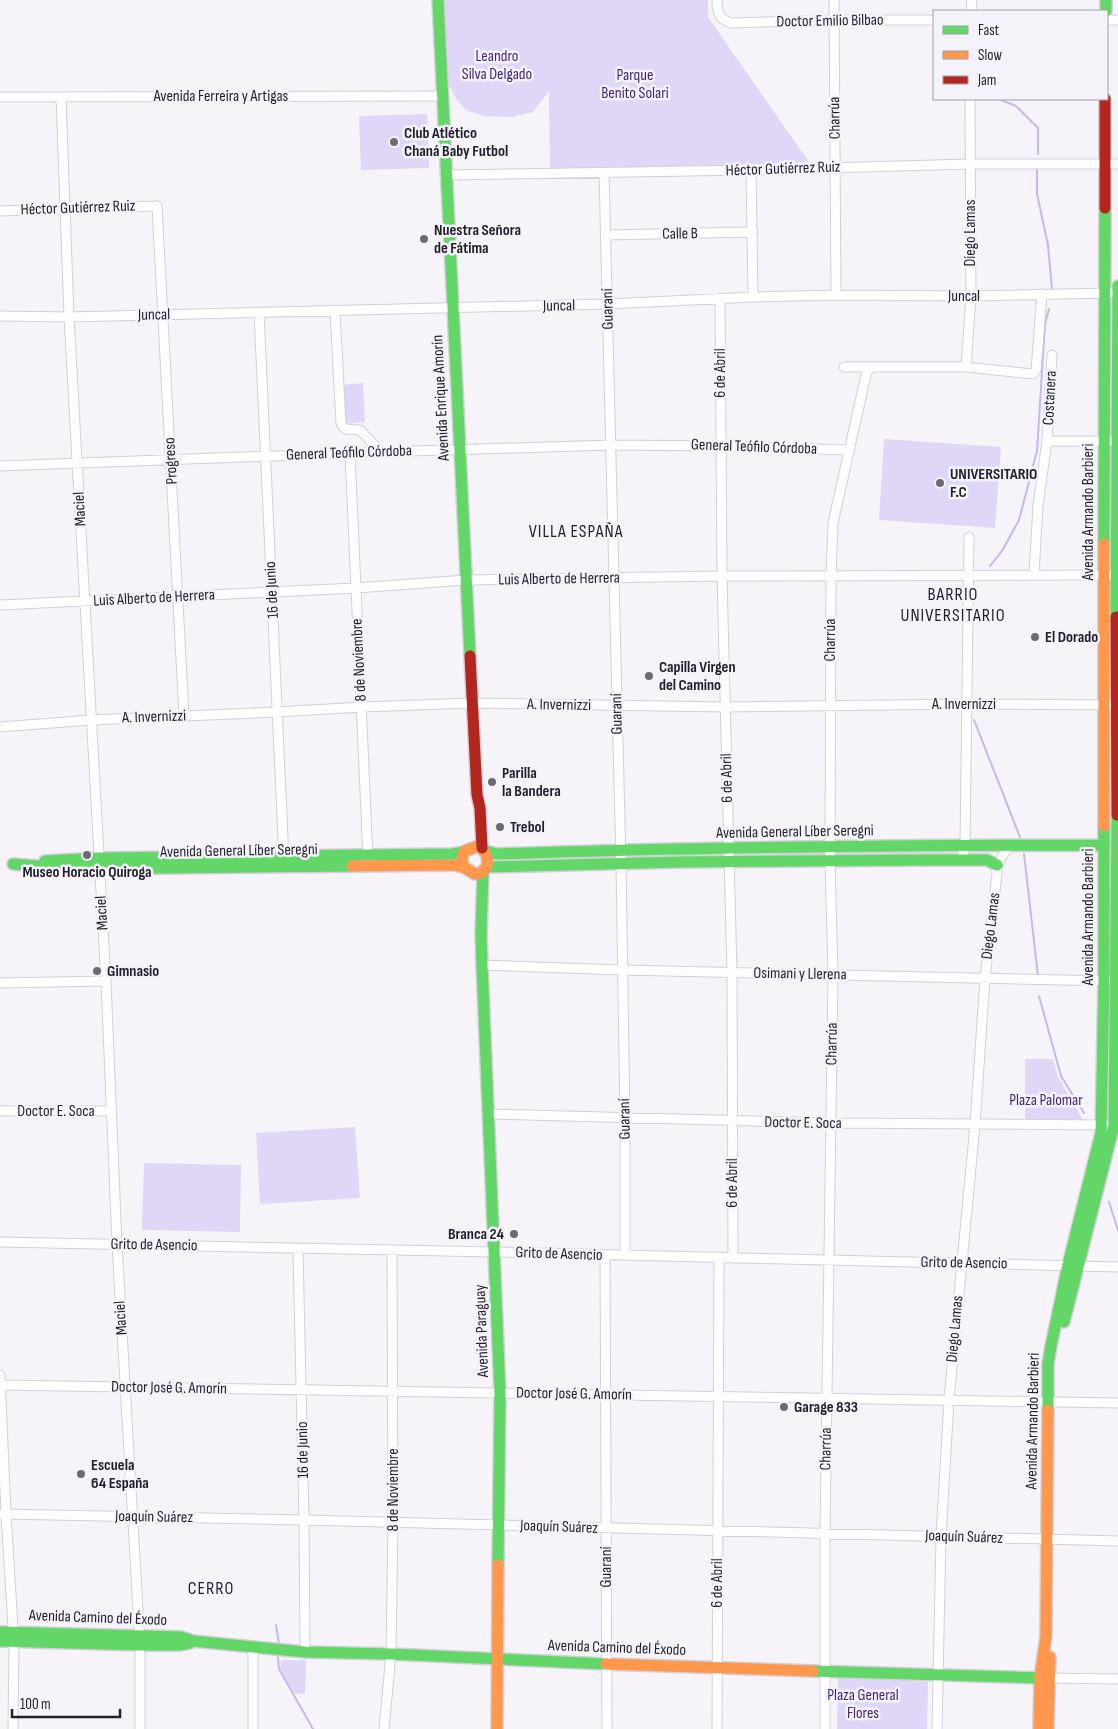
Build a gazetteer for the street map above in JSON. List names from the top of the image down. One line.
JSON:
{"streets":{"street":["Doctor Emilio Bilbao","Avenida Ferreira y Artigas","Charrúa","Héctor Gutiérrez Ruiz","Diego Lamas","Calle B","Juncal","Guaraní","6 de Abril","Avenida Enrique Amorín","Costanera","General Teófilo Córdoba","Progreso","Maciel","Avenida Armando Barbieri","Luis Alberto de Herrera","16 de Junio","8 de Noviembre","A. Invernizzi","Avenida General Líber Seregni","Osimani y Llerena","Doctor E. Soca","Grito de Asencio","Avenida Paraguay","Doctor José G. Amorín","Joaquín Suárez","Avenida Camino del Éxodo"]},"crossings":[["Doctor Emilio Bilbao","Charrúa"],["Avenida Ferreira y Artigas","Avenida Enrique Amorín"],["Avenida Ferreira y Artigas","Maciel"],["Charrúa","Héctor Gutiérrez Ruiz"],["Charrúa","Juncal"],["Charrúa","General Teófilo Córdoba"],["Charrúa","Luis Alberto de Herrera"],["Charrúa","A. Invernizzi"],["Charrúa","Avenida General Líber Seregni"],["Charrúa","Osimani y Llerena"],["Charrúa","Doctor E. Soca"],["Charrúa","Grito de Asencio"],["Charrúa","Doctor José G. Amorín"],["Charrúa","Joaquín Suárez"],["Charrúa","Avenida Camino del Éxodo"],["Héctor Gutiérrez Ruiz","Diego Lamas"],["Héctor Gutiérrez Ruiz","Guaraní"],["Héctor Gutiérrez Ruiz","Avenida Enrique Amorín"],["Héctor Gutiérrez Ruiz","Progreso"],["Héctor Gutiérrez Ruiz","Maciel"],["Héctor Gutiérrez Ruiz","Avenida Armando Barbieri"],["Diego Lamas","Juncal"],["Diego Lamas","Avenida General Líber Seregni"],["Diego Lamas","Osimani y Llerena"],["Diego Lamas","Doctor E. Soca"],["Diego Lamas","Grito de Asencio"],["Diego Lamas","Doctor José G. Amorín"],["Diego Lamas","Joaquín Suárez"],["Diego Lamas","Avenida Camino del Éxodo"],["Calle B","Guaraní"],["Juncal","Guaraní"],["Juncal","6 de Abril"],["Juncal","Avenida Enrique Amorín"],["Juncal","Progreso"],["Juncal","Maciel"],["Juncal","Avenida Armando Barbieri"],["Juncal","16 de Junio"],["Guaraní","General Teófilo Córdoba"],["Guaraní","Luis Alberto de Herrera"],["Guaraní","A. Invernizzi"],["Guaraní","Avenida General Líber Seregni"],["Guaraní","Osimani y Llerena"],["Guaraní","Doctor E. Soca"],["Guaraní","Grito de Asencio"],["Guaraní","Doctor José G. Amorín"],["Guaraní","Joaquín Suárez"],["Guaraní","Avenida Camino del Éxodo"],["6 de Abril","General Teófilo Córdoba"],["6 de Abril","Luis Alberto de Herrera"],["6 de Abril","A. Invernizzi"],["6 de Abril","Avenida General Líber Seregni"],["6 de Abril","Osimani y Llerena"],["6 de Abril","Doctor E. Soca"],["6 de Abril","Grito de Asencio"],["6 de Abril","Doctor José G. Amorín"],["6 de Abril","Joaquín Suárez"],["6 de Abril","Avenida Camino del Éxodo"],["Avenida Enrique Amorín","General Teófilo Córdoba"],["Avenida Enrique Amorín","Luis Alberto de Herrera"],["Avenida Enrique Amorín","A. Invernizzi"],["Avenida Enrique Amorín","Avenida General Líber Seregni"],["Avenida Enrique Amorín","Avenida Paraguay"],["Costanera","Luis Alberto de Herrera"],["General Teófilo Córdoba","Progreso"],["General Teófilo Córdoba","Maciel"],["General Teófilo Córdoba","16 de Junio"],["General Teófilo Córdoba","8 de Noviembre"],["Progreso","Luis Alberto de Herrera"],["Progreso","A. Invernizzi"],["Maciel","Luis Alberto de Herrera"],["Maciel","A. Invernizzi"],["Maciel","Avenida General Líber Seregni"],["Maciel","Doctor E. Soca"],["Maciel","Grito de Asencio"],["Maciel","Doctor José G. Amorín"],["Maciel","Joaquín Suárez"],["Maciel","Avenida Camino del Éxodo"],["Avenida Armando Barbieri","Luis Alberto de Herrera"],["Avenida Armando Barbieri","A. Invernizzi"],["Avenida Armando Barbieri","Avenida General Líber Seregni"],["Avenida Armando Barbieri","Osimani y Llerena"],["Avenida Armando Barbieri","Doctor E. Soca"],["Avenida Armando Barbieri","Grito de Asencio"],["Avenida Armando Barbieri","Doctor José G. Amorín"],["Avenida Armando Barbieri","Joaquín Suárez"],["Avenida Armando Barbieri","Avenida Camino del Éxodo"],["Luis Alberto de Herrera","16 de Junio"],["Luis Alberto de Herrera","8 de Noviembre"],["16 de Junio","A. Invernizzi"],["16 de Junio","Avenida General Líber Seregni"],["16 de Junio","Grito de Asencio"],["16 de Junio","Doctor José G. Amorín"],["16 de Junio","Joaquín Suárez"],["16 de Junio","Avenida Camino del Éxodo"],["8 de Noviembre","A. Invernizzi"],["8 de Noviembre","Avenida General Líber Seregni"],["8 de Noviembre","Grito de Asencio"],["8 de Noviembre","Doctor José G. Amorín"],["8 de Noviembre","Joaquín Suárez"],["8 de Noviembre","Avenida Camino del Éxodo"],["Avenida General Líber Seregni","Avenida Paraguay"],["Osimani y Llerena","Avenida Paraguay"],["Doctor E. Soca","Avenida Paraguay"],["Grito de Asencio","Avenida Paraguay"],["Avenida Paraguay","Doctor José G. Amorín"],["Avenida Paraguay","Joaquín Suárez"],["Avenida Paraguay","Avenida Camino del Éxodo"]],"districts":["VILLA ESPAÑA","BARRIO UNIVERSITARIO","CERRO"],"parks":["Leandro Silva Delgado","Parque Benito Solari","Plaza Palomar","Plaza General Flores"],"places":["Club Atlético Chaná Baby Futbol","Nuestra Señora de Fátima","UNIVERSITARIO F.C","El Dorado","Capilla Virgen del Camino","Parilla la Bandera","Trebol","Museo Horacio Quiroga","Gimnasio","Branca 24","Garage 833","Escuela 64 España"],"legend":["Fast","Slow","Jam"],"scale_bar":"100 m"}
